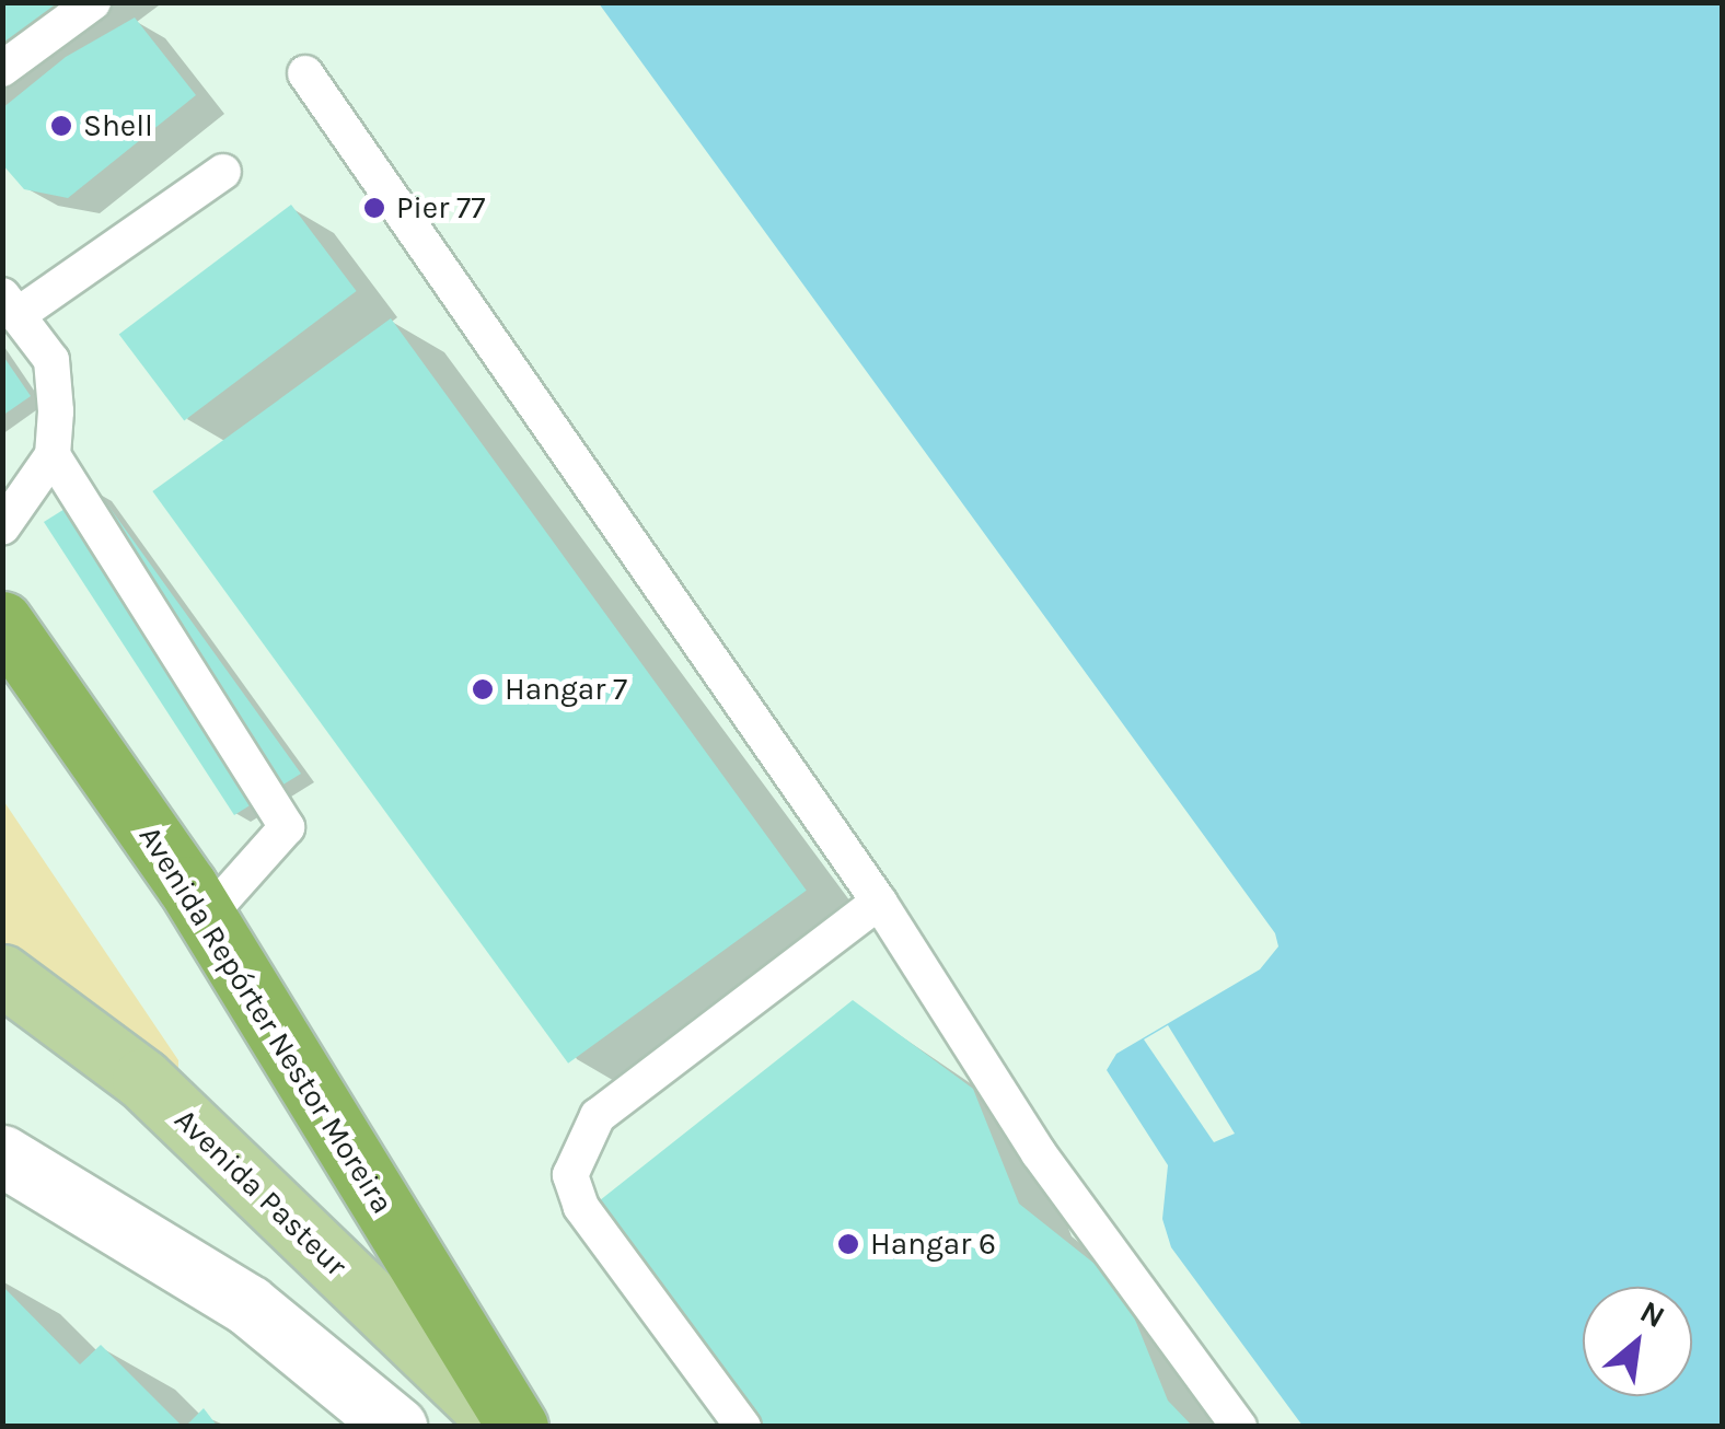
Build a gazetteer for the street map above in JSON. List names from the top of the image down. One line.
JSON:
{"streets":{"highway":["Avenida Repórter Nestor Moreira"],"main road":["Avenida Pasteur"]},"places":["Shell","Pier 77","Hangar 7","Hangar 6"],"north":"top right"}
